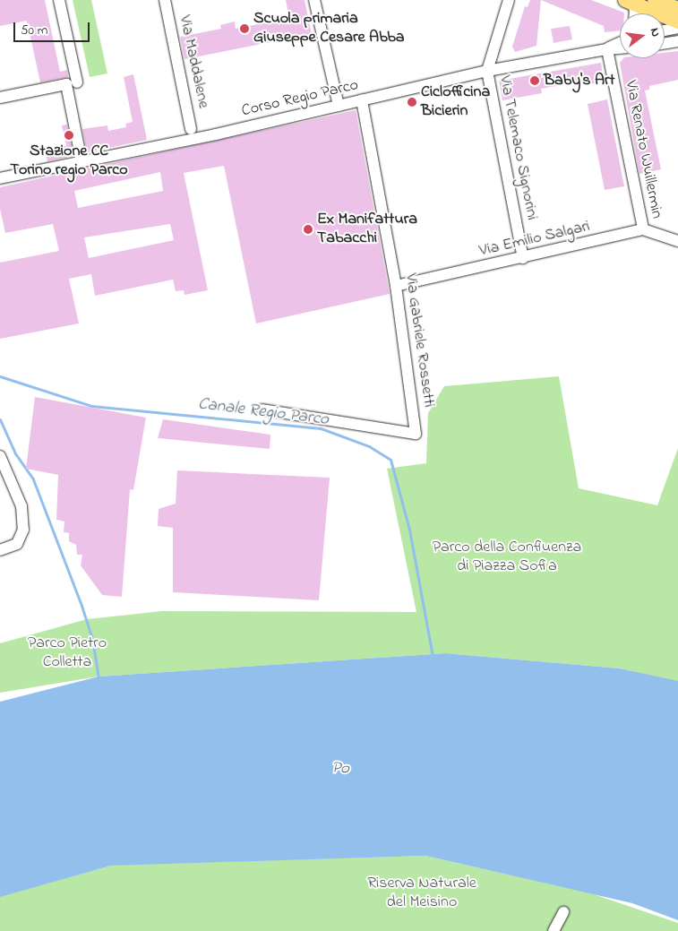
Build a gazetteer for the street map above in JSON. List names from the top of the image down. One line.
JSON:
{"streets":{"street":["Via Maddalene","Corso Regio Parco","Via Telemaco Signorini","Via Renato Wuillermin","Via Emilio Salgari","Via Gabriele Rossetti"]},"crossings":[["Corso Regio Parco","Via Telemaco Signorini"],["Corso Regio Parco","Via Renato Wuillermin"],["Corso Regio Parco","Via Gabriele Rossetti"],["Via Telemaco Signorini","Via Emilio Salgari"],["Via Renato Wuillermin","Via Emilio Salgari"],["Via Emilio Salgari","Via Gabriele Rossetti"]],"water":["Canale Regio Parco","Po"],"parks":["Parco della Confluenza di Piazza Sofia","Parco Pietro Colletta","Riserva Naturale del Meisino"],"places":["Scuola primaria Giuseppe Cesare Abba","Baby's Art","Ciclofficina Bicierin","Stazione CC Torino regio Parco","Ex Manifattura Tabacchi"],"scale_bar":"50 m","north":"right"}
